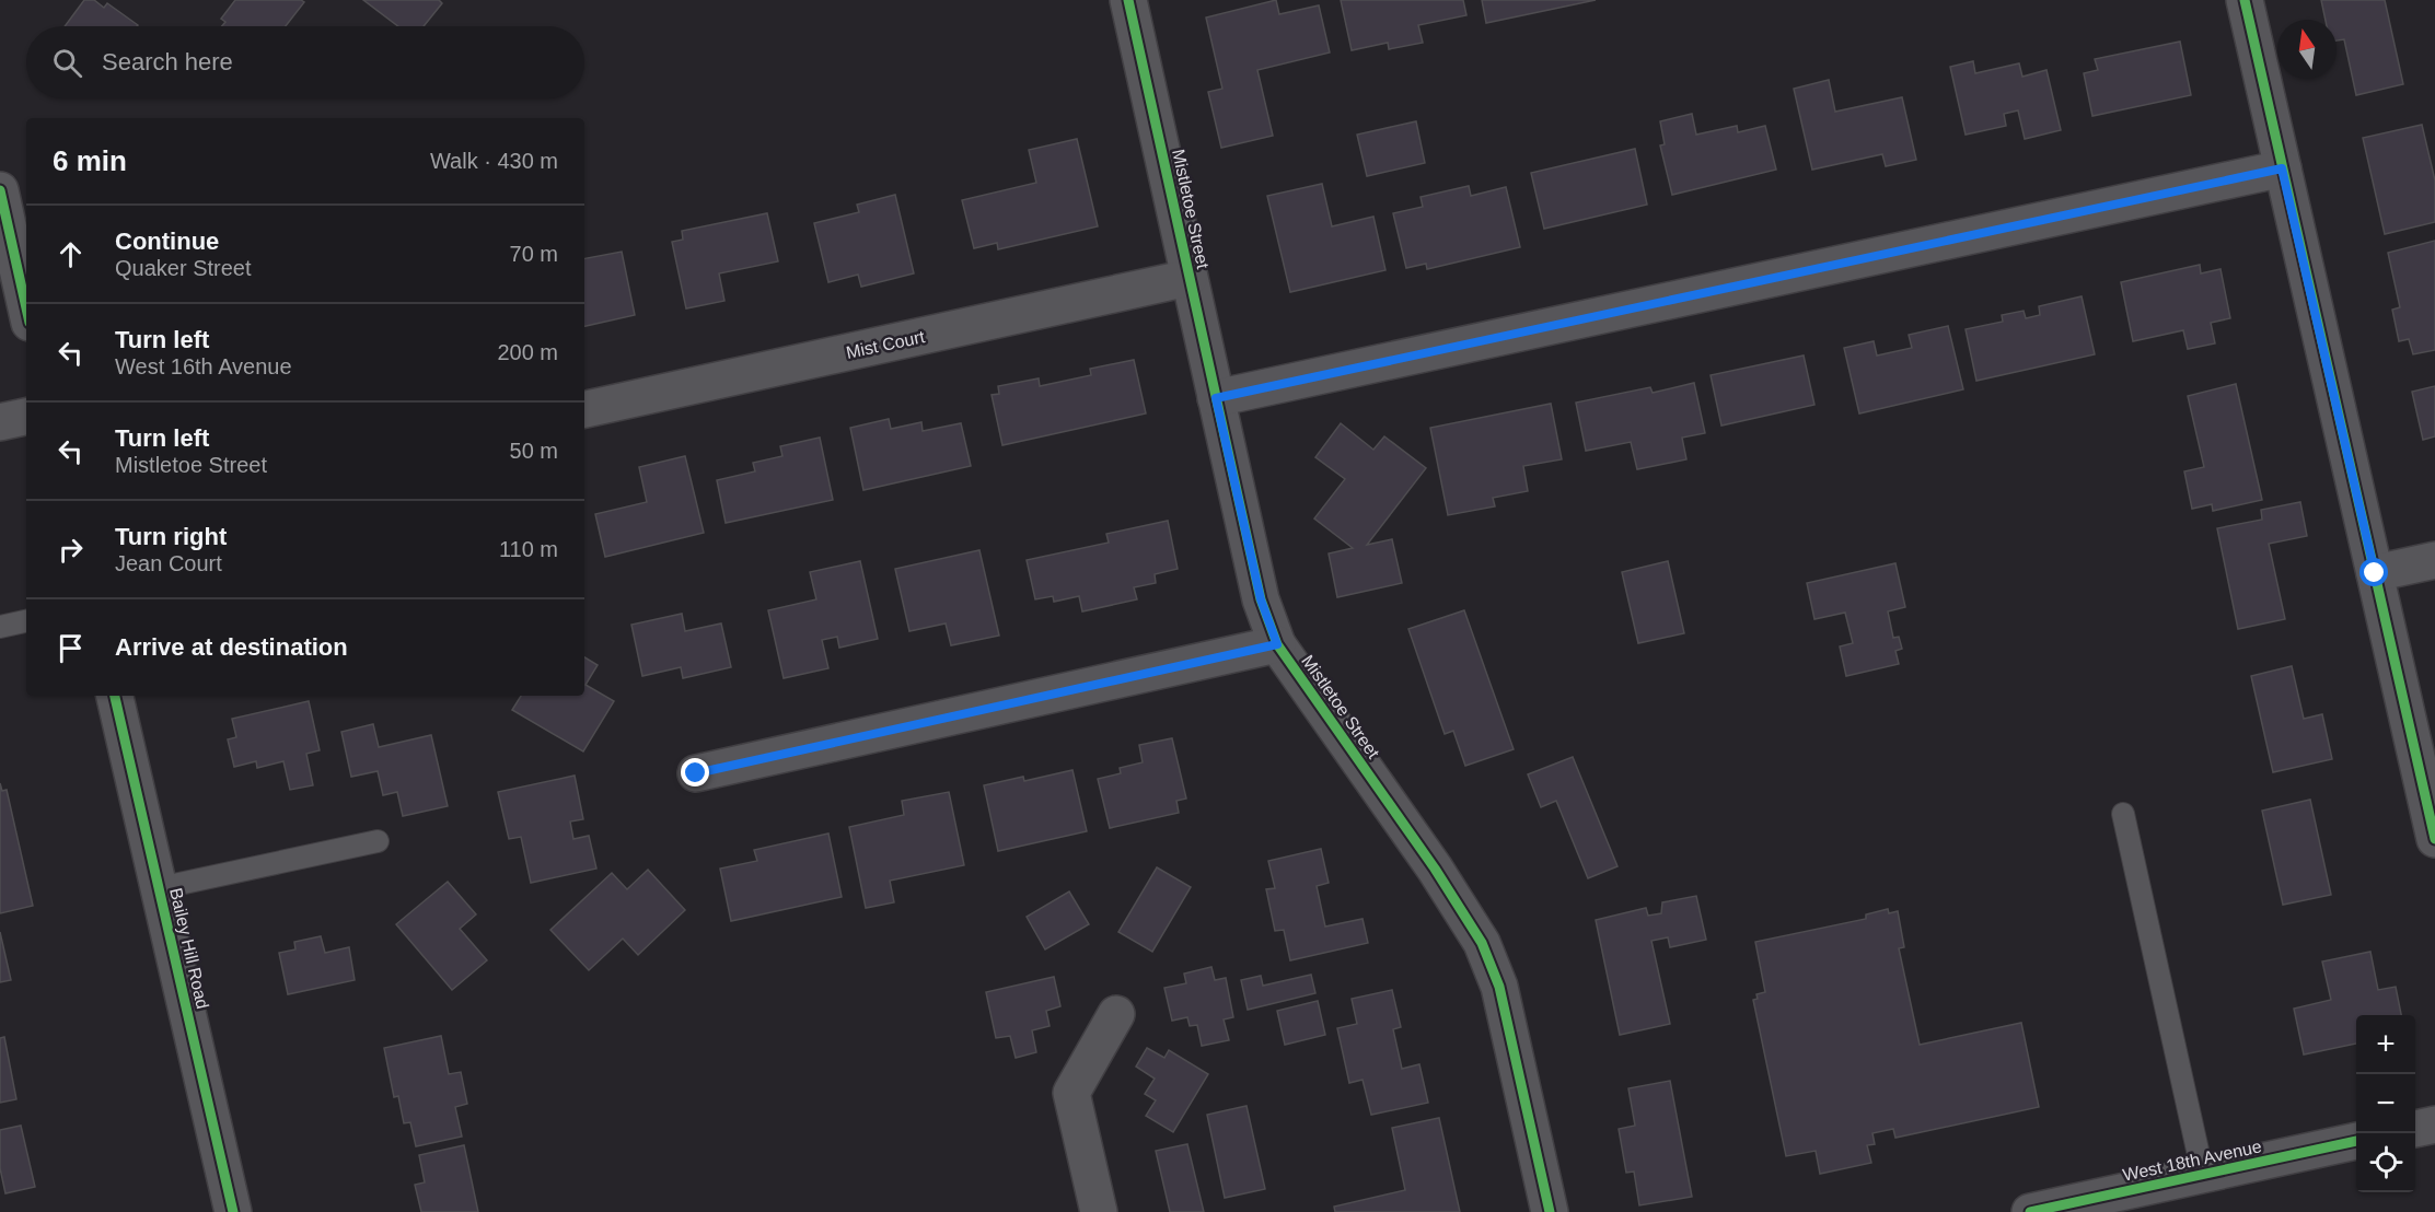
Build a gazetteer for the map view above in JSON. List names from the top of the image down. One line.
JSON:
{"streets":{"street":["Mistletoe Street","Mist Court","Bailey Hill Road","West 18th Avenue"]},"crossings":[["Mistletoe Street","Mist Court"]],"north":"top","page":{"search":"Search here","heading":["6 min","Walk · 430 m"],"list":[["Continue","Quaker Street","70 m"],["Turn left","West 16th Avenue","200 m"],["Turn left","Mistletoe Street","50 m"],["Turn right","Jean Court","110 m"],"Arrive at destination"],"map_buttons":["+","−"]}}
